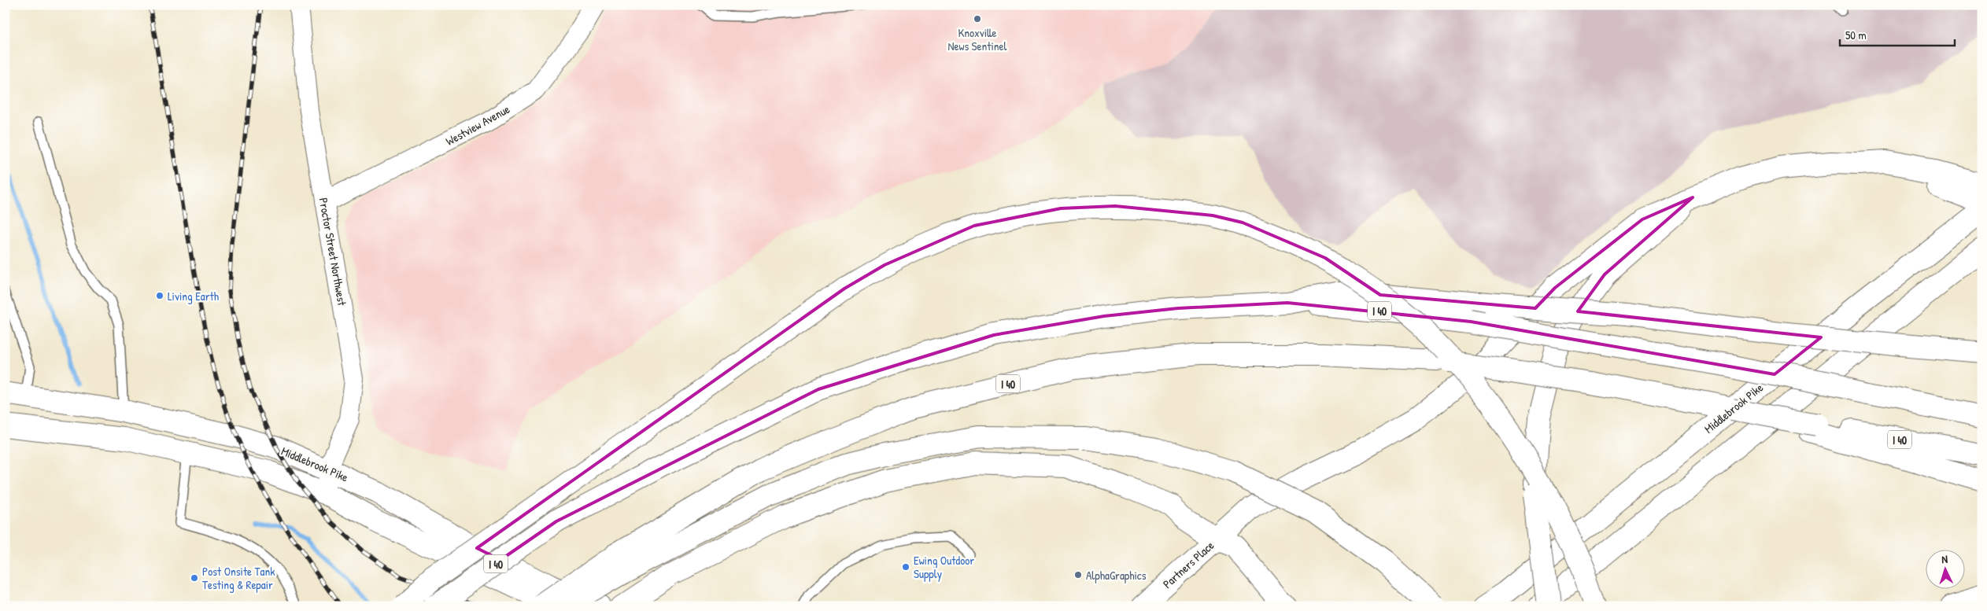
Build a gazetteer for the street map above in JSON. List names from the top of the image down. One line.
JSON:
{"streets":{"main road":["I 40","Middlebrook Pike","Partners Place"],"street":["Westview Avenue","Proctor Street Northwest"]},"crossings":[["Westview Avenue","Proctor Street Northwest"],["Proctor Street Northwest","Middlebrook Pike"]],"places":["Knoxville News Sentinel","Living Earth","Ewing Outdoor Supply","AlphaGraphics","Post Onsite Tank Testing & Repair"],"scale_bar":"50 m","north":"top"}
